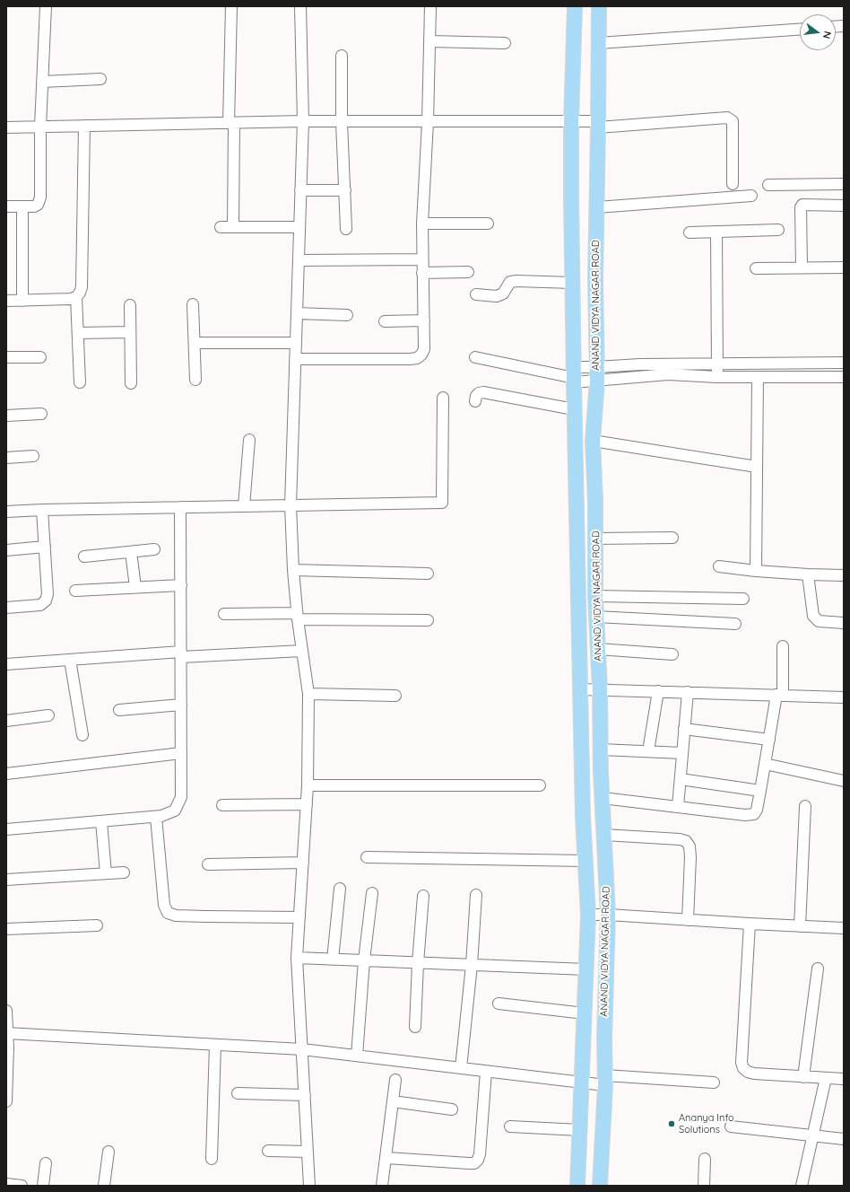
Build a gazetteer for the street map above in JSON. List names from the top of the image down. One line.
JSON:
{"streets":{"main road":["ANAND VIDYA NAGAR ROAD"]},"places":["Ananya Info Solutions"],"north":"right"}
